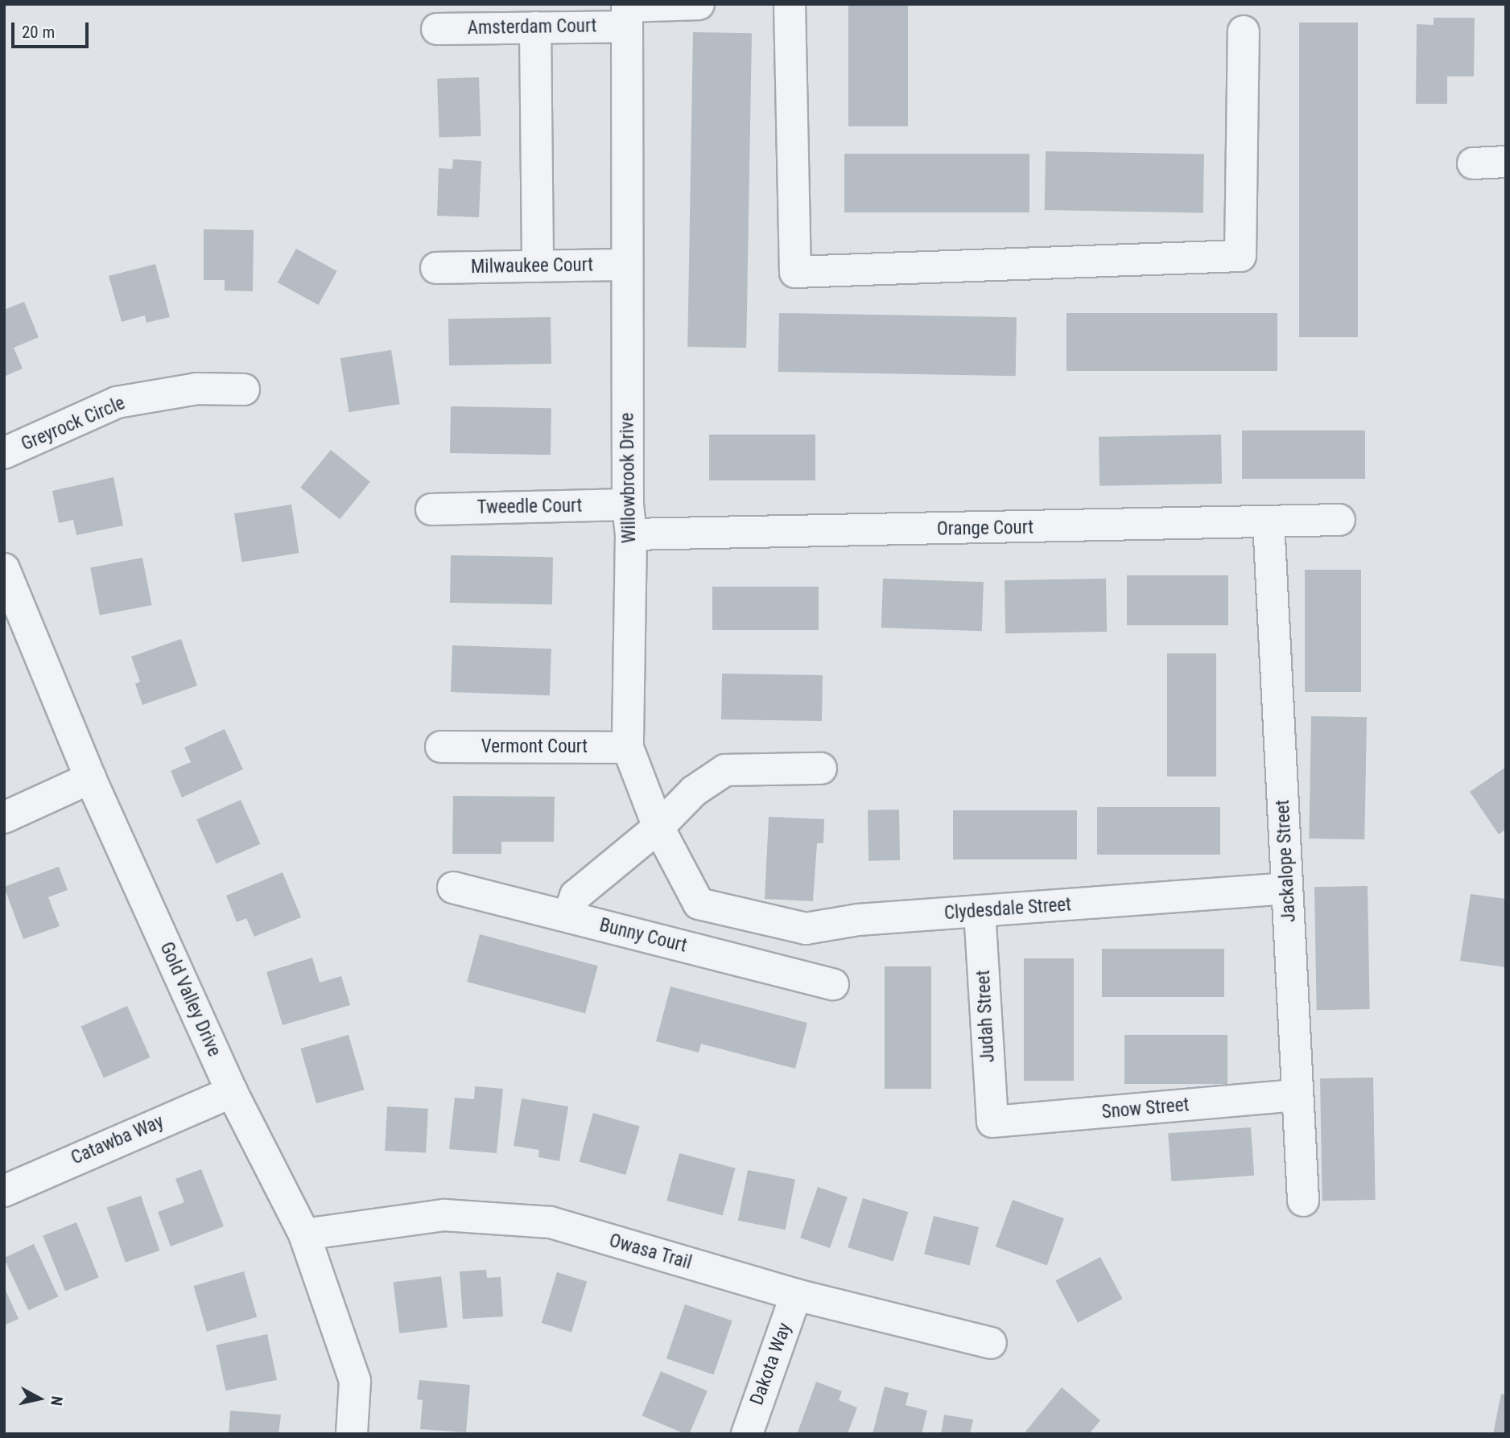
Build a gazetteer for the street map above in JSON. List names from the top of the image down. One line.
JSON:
{"streets":{"street":["Amsterdam Court","Milwaukee Court","Greyrock Circle","Willowbrook Drive","Tweedle Court","Orange Court","Vermont Court","Jackalope Street","Clydesdale Street","Bunny Court","Gold Valley Drive","Judah Street","Snow Street","Catawba Way","Owasa Trail","Dakota Way"]},"crossings":[["Amsterdam Court","Willowbrook Drive"],["Milwaukee Court","Willowbrook Drive"],["Willowbrook Drive","Tweedle Court"],["Willowbrook Drive","Orange Court"],["Willowbrook Drive","Vermont Court"],["Willowbrook Drive","Clydesdale Street"],["Orange Court","Jackalope Street"],["Jackalope Street","Clydesdale Street"],["Jackalope Street","Snow Street"],["Clydesdale Street","Judah Street"],["Gold Valley Drive","Catawba Way"],["Gold Valley Drive","Owasa Trail"],["Judah Street","Snow Street"],["Owasa Trail","Dakota Way"]],"scale_bar":"20 m","north":"right"}
